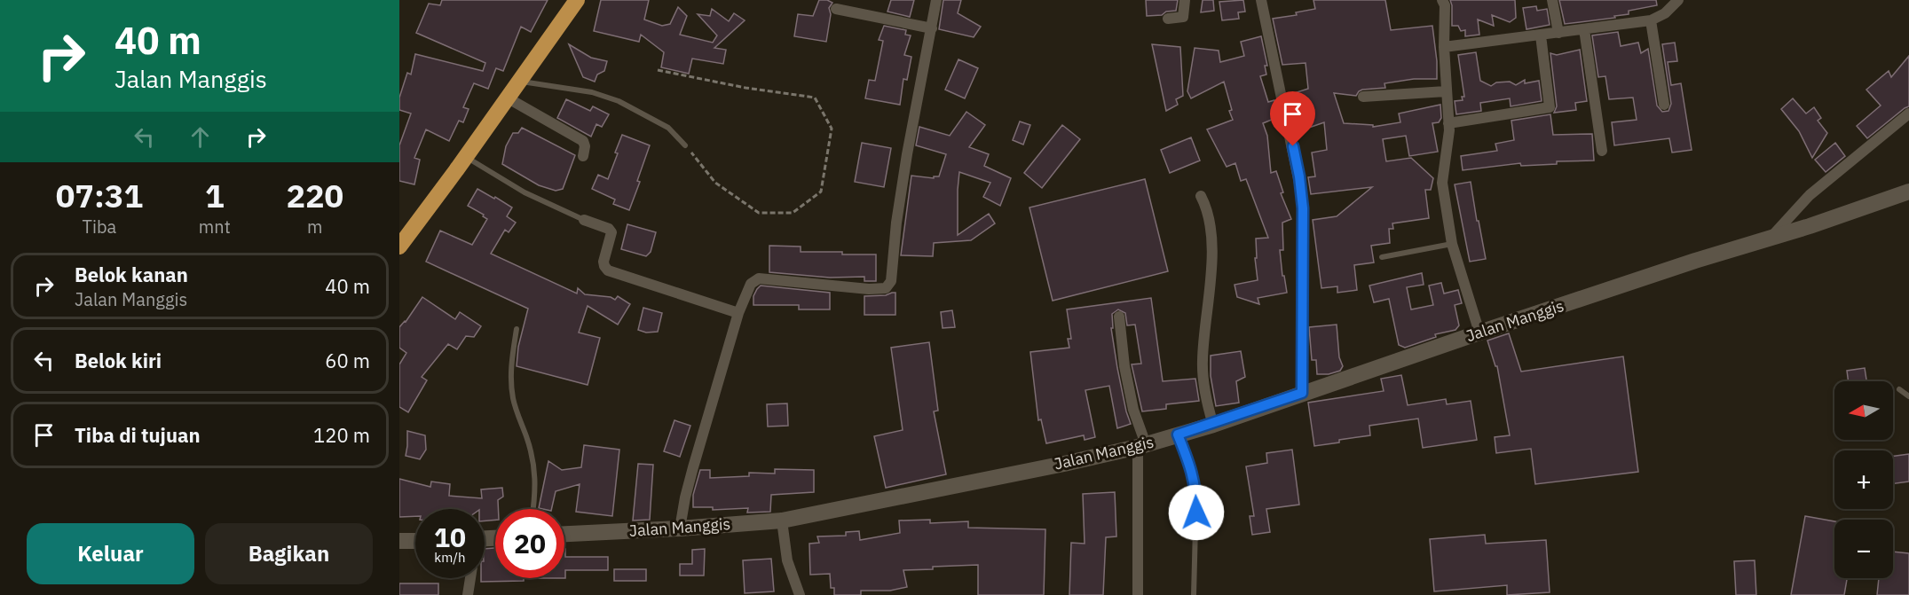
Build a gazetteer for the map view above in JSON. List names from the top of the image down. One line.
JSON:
{"streets":{"street":["Jalan Manggis"]},"north":"left","page":{"turn":["40 m","Jalan Manggis"],"eta":["07:31","Tiba","1","mnt","220","m"],"list":[{"name":"Belok kanan","note":"Jalan Manggis","value":"40 m"},{"name":"Belok kiri","value":"60 m"},{"name":"Tiba di tujuan","value":"120 m"}],"map_buttons":["+","−"],"speed":"10 km/h","limit":"20","buttons":["Keluar","Bagikan"]}}
